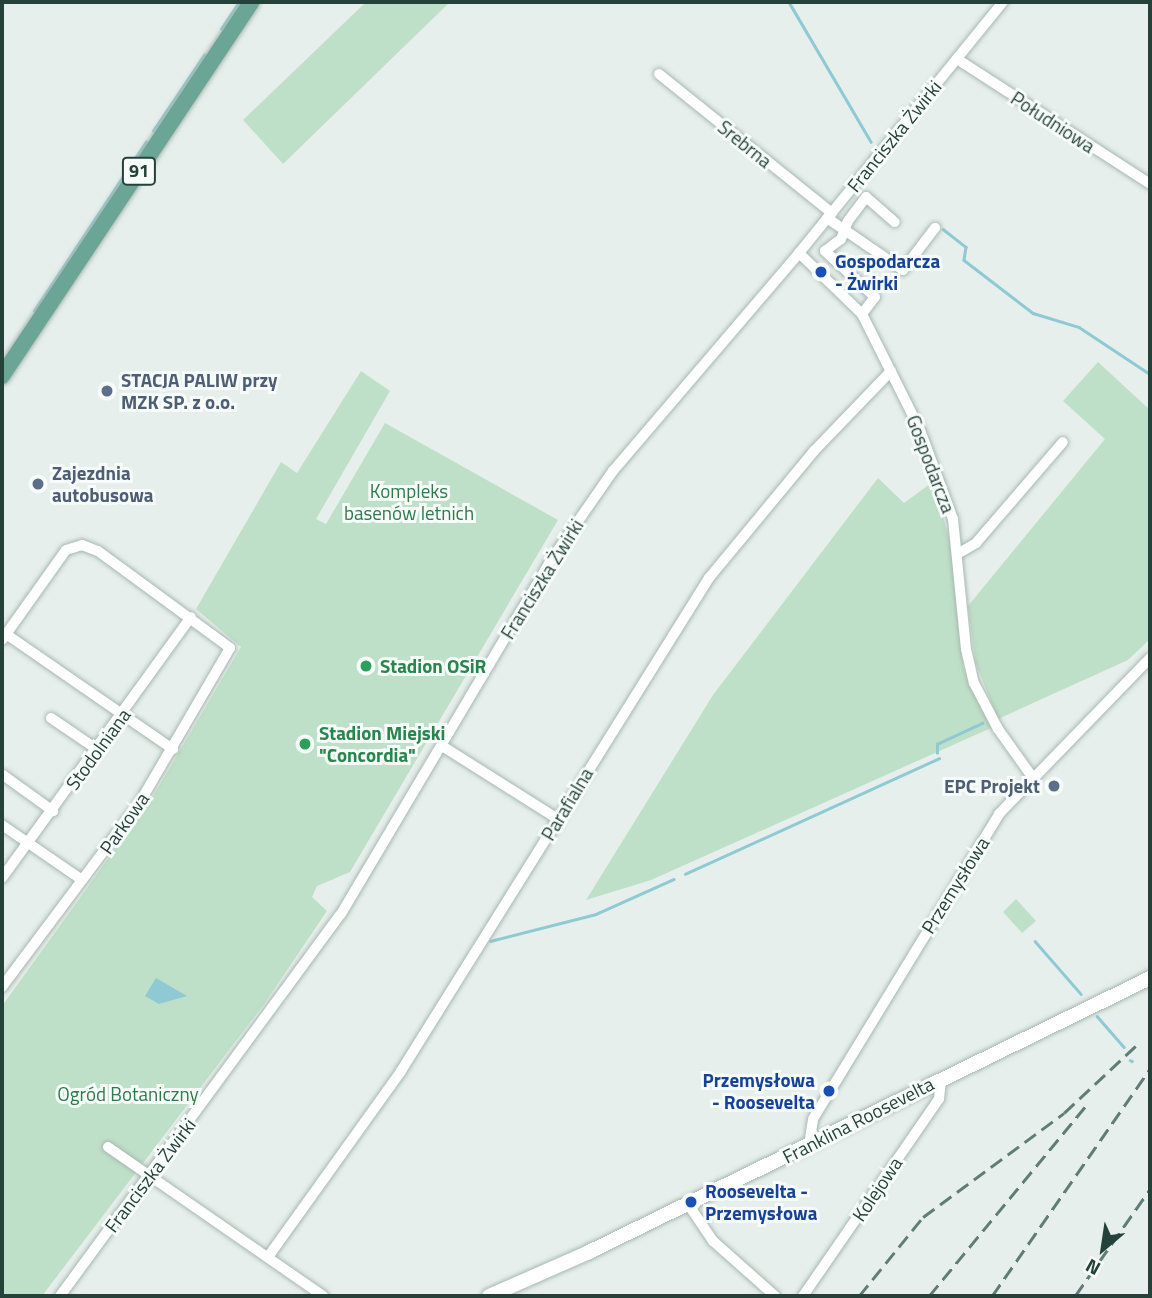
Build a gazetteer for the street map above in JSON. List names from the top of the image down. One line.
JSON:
{"streets":{"main road":["91"],"street":["Południowa","Franciszka Żwirki","Srebrna","Gospodarcza","Stodolniana","Parafialna","Parkowa","Przemysłowa","Franklina Roosevelta","Kolejowa"]},"crossings":[["Południowa","Franciszka Żwirki"],["Franciszka Żwirki","Srebrna"],["Franciszka Żwirki","Gospodarcza"],["Gospodarcza","Parafialna"],["Gospodarcza","Przemysłowa"],["Stodolniana","Parkowa"],["Przemysłowa","Franklina Roosevelta"],["Franklina Roosevelta","Kolejowa"]],"parks":["Kompleks basenów letnich","Ogród Botaniczny"],"places":["Gospodarcza - Żwirki","STACJA PALIW przy MZK SP. z o.o.","Zajezdnia autobusowa","Stadion OSiR","Stadion Miejski \"Concordia\"","EPC Projekt","Przemysłowa - Roosevelta","Roosevelta - Przemysłowa"],"north":"bottom left"}
